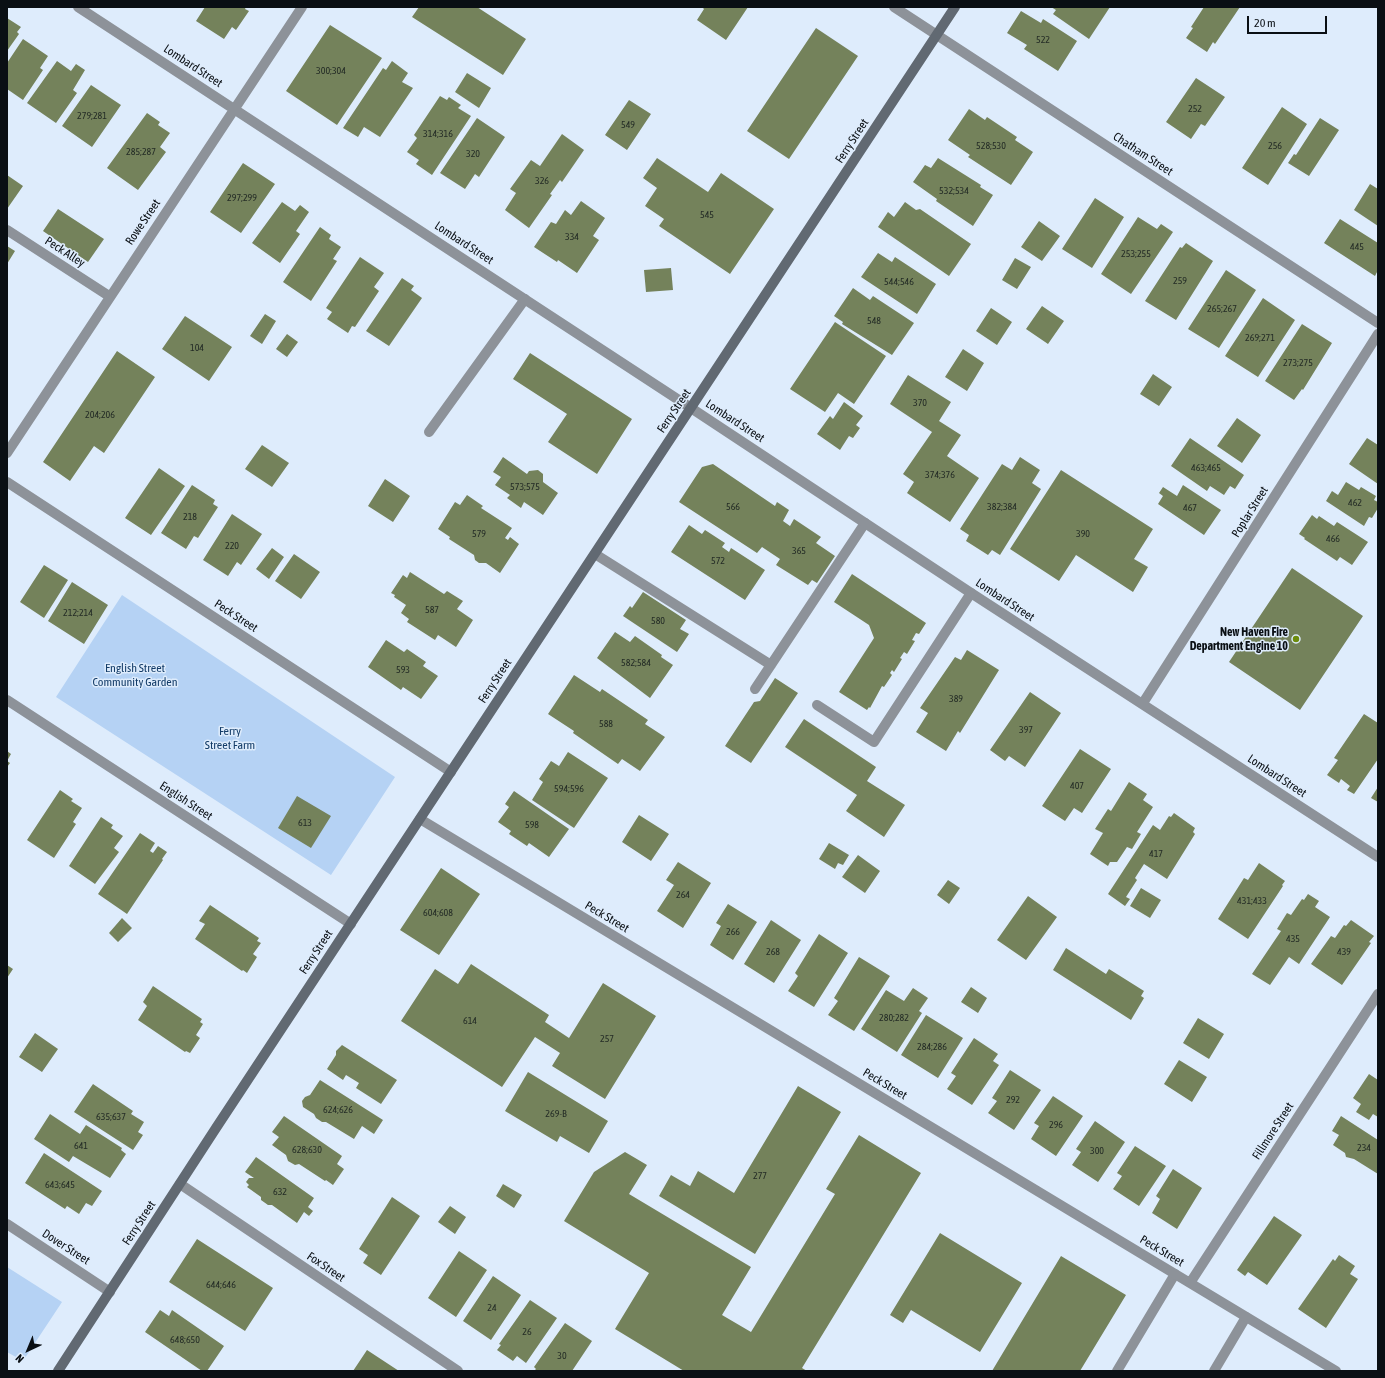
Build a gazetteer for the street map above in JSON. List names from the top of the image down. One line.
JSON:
{"streets":{"main road":["Ferry Street"],"street":["Lombard Street","Chatham Street","Rowe Street","Peck Alley","Poplar Street","Peck Street","English Street","Fillmore Street","Dover Street","Fox Street"]},"crossings":[["Lombard Street","Ferry Street"],["Lombard Street","Rowe Street"],["Lombard Street","Poplar Street"],["Ferry Street","Chatham Street"],["Ferry Street","Peck Street"],["Ferry Street","English Street"],["Ferry Street","Dover Street"],["Ferry Street","Fox Street"],["Rowe Street","Peck Alley"],["Peck Street","Fillmore Street"]],"parks":["English Street Community Garden","Ferry Street Farm"],"places":["New Haven Fire Department Engine 10"],"house_numbers":["522","300;304","252","279;281","549","314;316","528;530","256","285;287","320","326","532;534","297;299","545","334","445","253;255","259","544;546","265;267","548","269;271","104","273;275","370","204;206","463;465","374;376","573;575","462","566","382;384","467","218","579","390","466","220","365","572","587","212;214","580","582;584","593","389","588","397","407","594;596","613","598","417","264","431;433","604;608","266","435","268","439","280;282","614","257","284;286","292","624;626","269-B","635;637","296","641","234","628;630","300","277","643;645","632","644;646","24","26","648;650","30"],"scale_bar":"20 m","north":"bottom left"}
